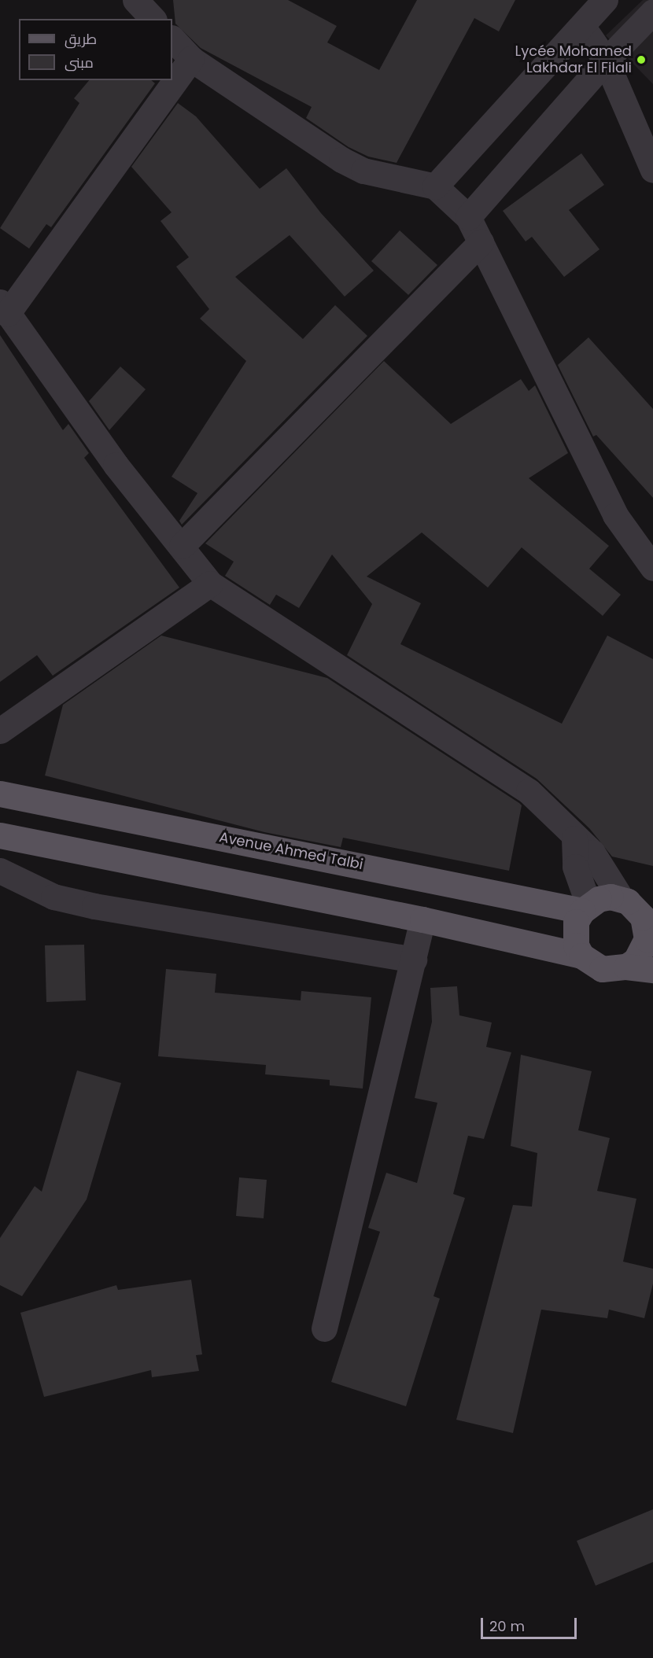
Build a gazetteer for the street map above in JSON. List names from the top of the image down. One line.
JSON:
{"streets":{"main road":["Avenue Ahmed Talbi"]},"places":["Lycée Mohamed Lakhdar El Filali"],"legend":["طريق","مبنى"],"scale_bar":"20 m"}
